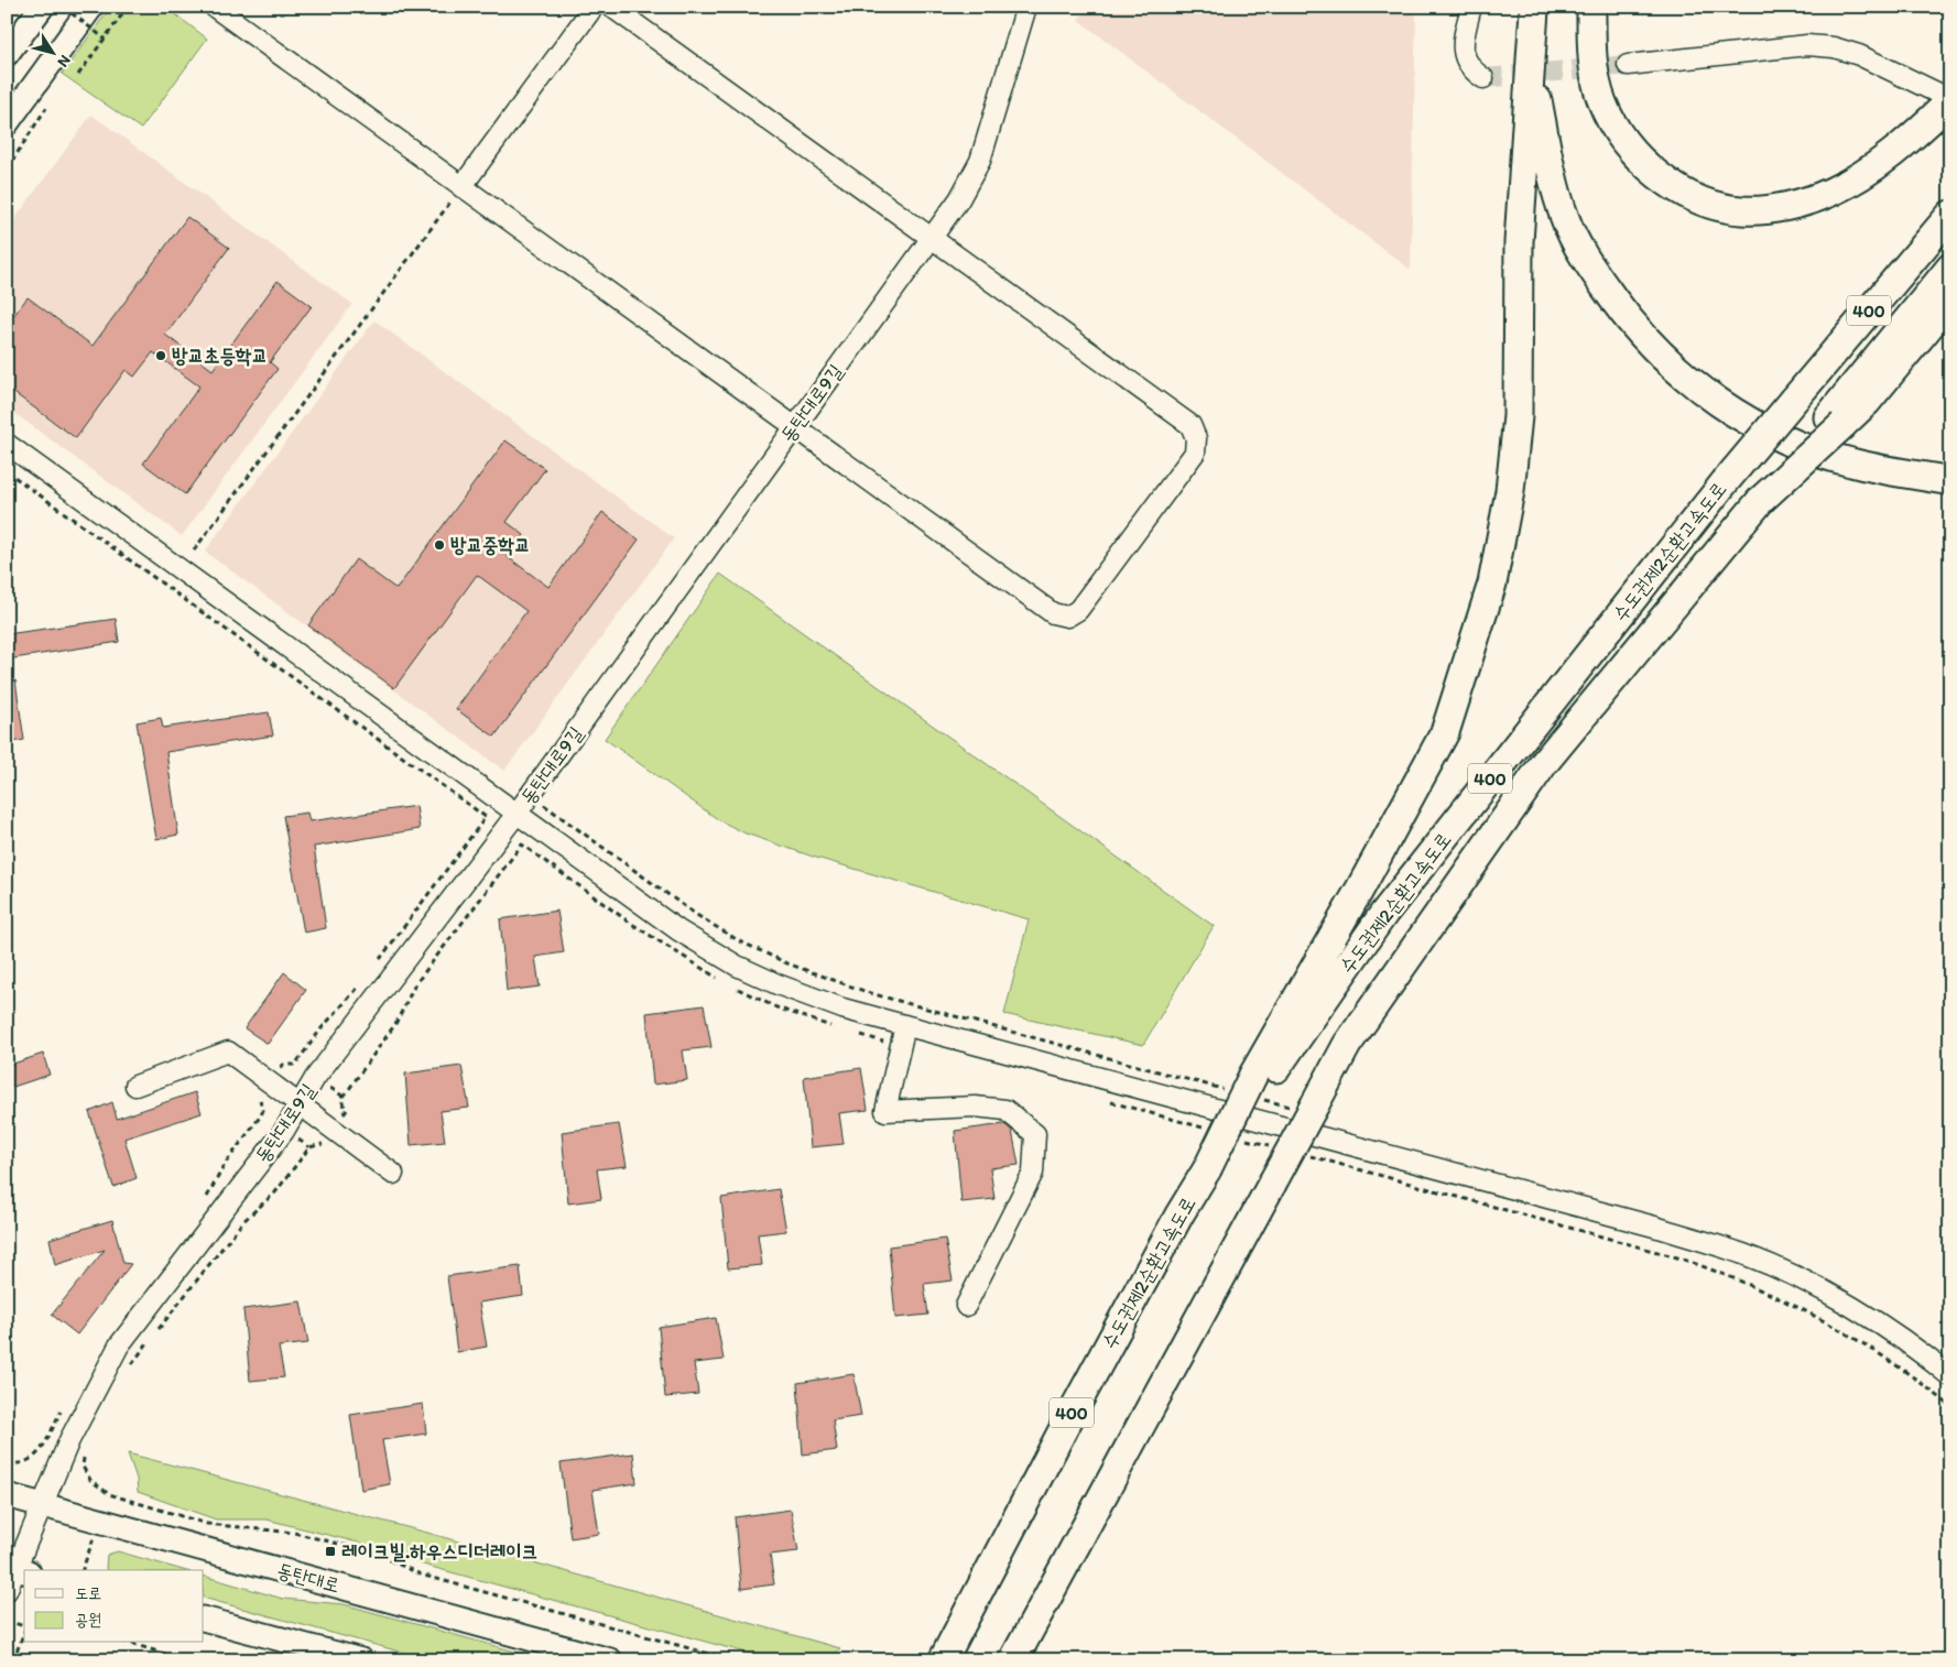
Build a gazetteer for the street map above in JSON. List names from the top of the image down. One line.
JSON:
{"streets":{"highway":["400","수도권제2순환고속도로"],"main road":["동탄대로"],"street":["동탄대로9길"]},"crossings":[["400","수도권제2순환고속도로"],["동탄대로9길","동탄대로"]],"places":{"other":["방교초등학교","방교중학교"],"transit":["레이크빌.하우스디더레이크"]},"legend":["도로","공원"],"north":"bottom right"}
